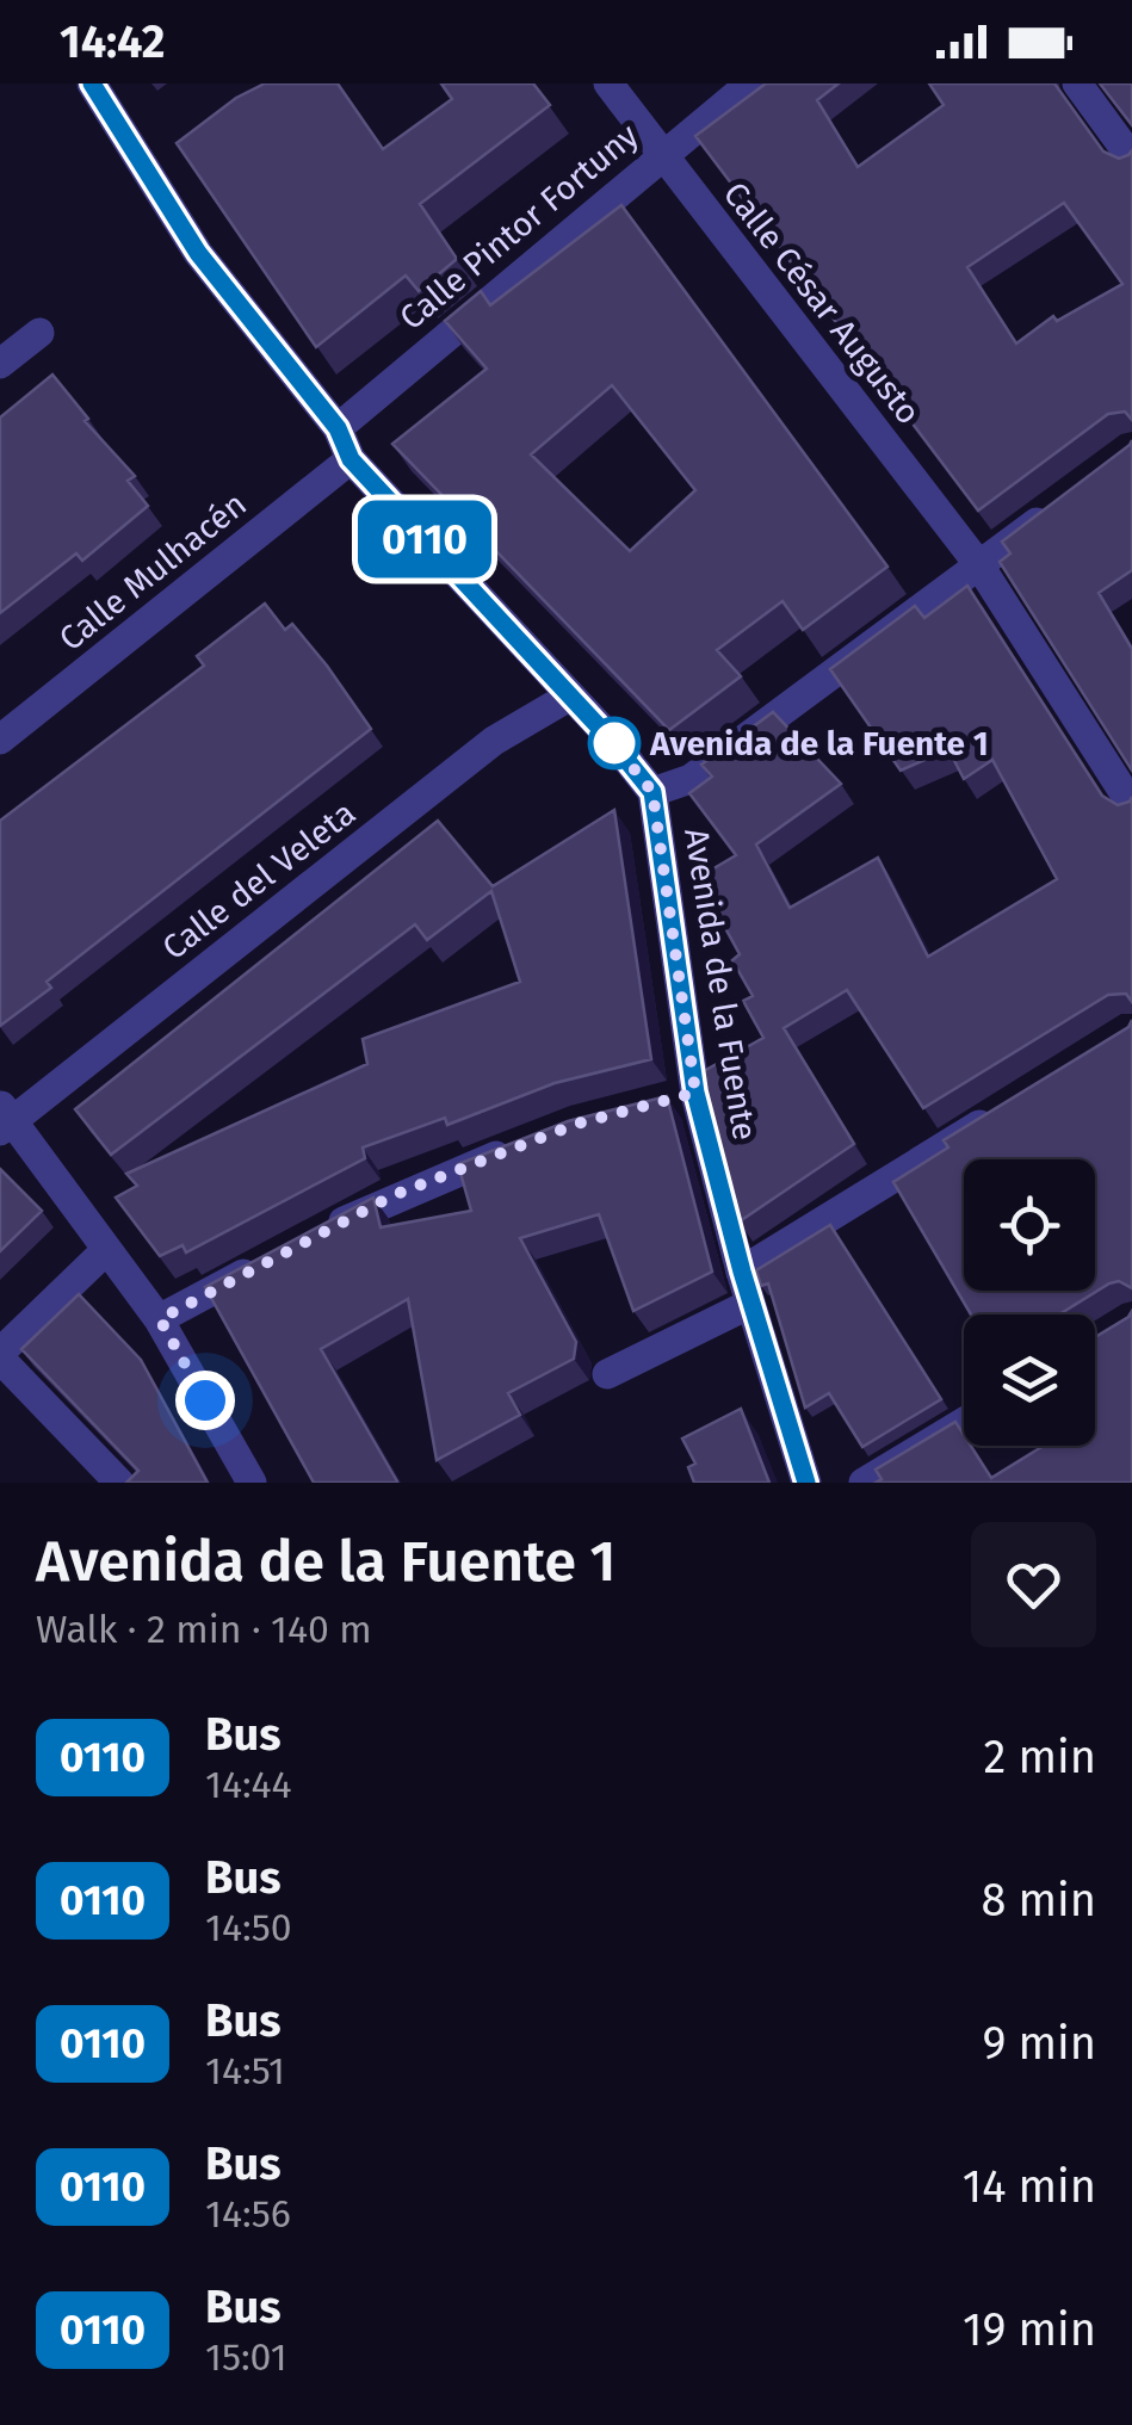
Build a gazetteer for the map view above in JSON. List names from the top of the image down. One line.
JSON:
{"streets":{"street":["Calle Pintor Fortuny","Calle César Augusto","Calle Mulhacén","Calle del Veleta","Avenida de la Fuente"]},"crossings":[["Calle Pintor Fortuny","Calle César Augusto"],["Calle Pintor Fortuny","Avenida de la Fuente"],["Calle Mulhacén","Avenida de la Fuente"],["Calle del Veleta","Avenida de la Fuente"]],"places":["Avenida de la Fuente 1"],"lines":["bus line 0110"],"page":{"status":"14:42","on_map":"0110","heading":["Avenida de la Fuente 1","Walk · 2 min · 140 m"],"list":[{"mark":"0110","name":"Bus","note":"14:44","value":"2 min"},{"mark":"0110","name":"Bus","note":"14:50","value":"8 min"},{"mark":"0110","name":"Bus","note":"14:51","value":"9 min"},{"mark":"0110","name":"Bus","note":"14:56","value":"14 min"},{"mark":"0110","name":"Bus","note":"15:01","value":"19 min"}]}}
